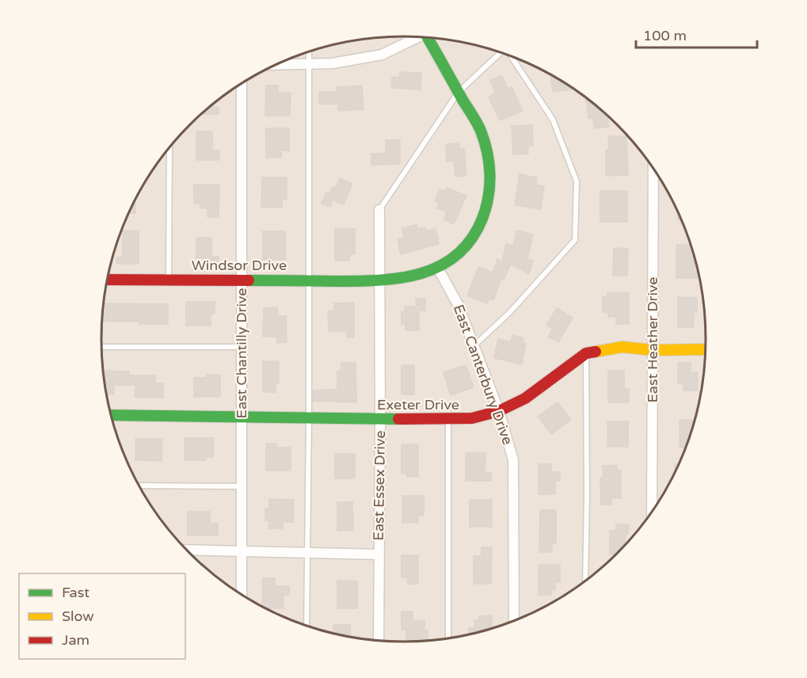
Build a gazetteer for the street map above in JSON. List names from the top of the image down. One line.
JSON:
{"streets":{"street":["Windsor Drive","East Heather Drive","East Chantilly Drive","East Canterbury Drive","Exeter Drive","East Essex Drive"]},"crossings":[["Windsor Drive","East Chantilly Drive"],["Windsor Drive","East Canterbury Drive"],["Windsor Drive","East Essex Drive"],["East Heather Drive","Exeter Drive"],["East Chantilly Drive","Exeter Drive"],["East Canterbury Drive","Exeter Drive"],["Exeter Drive","East Essex Drive"]],"legend":["Fast","Slow","Jam"],"scale_bar":"100 m"}
